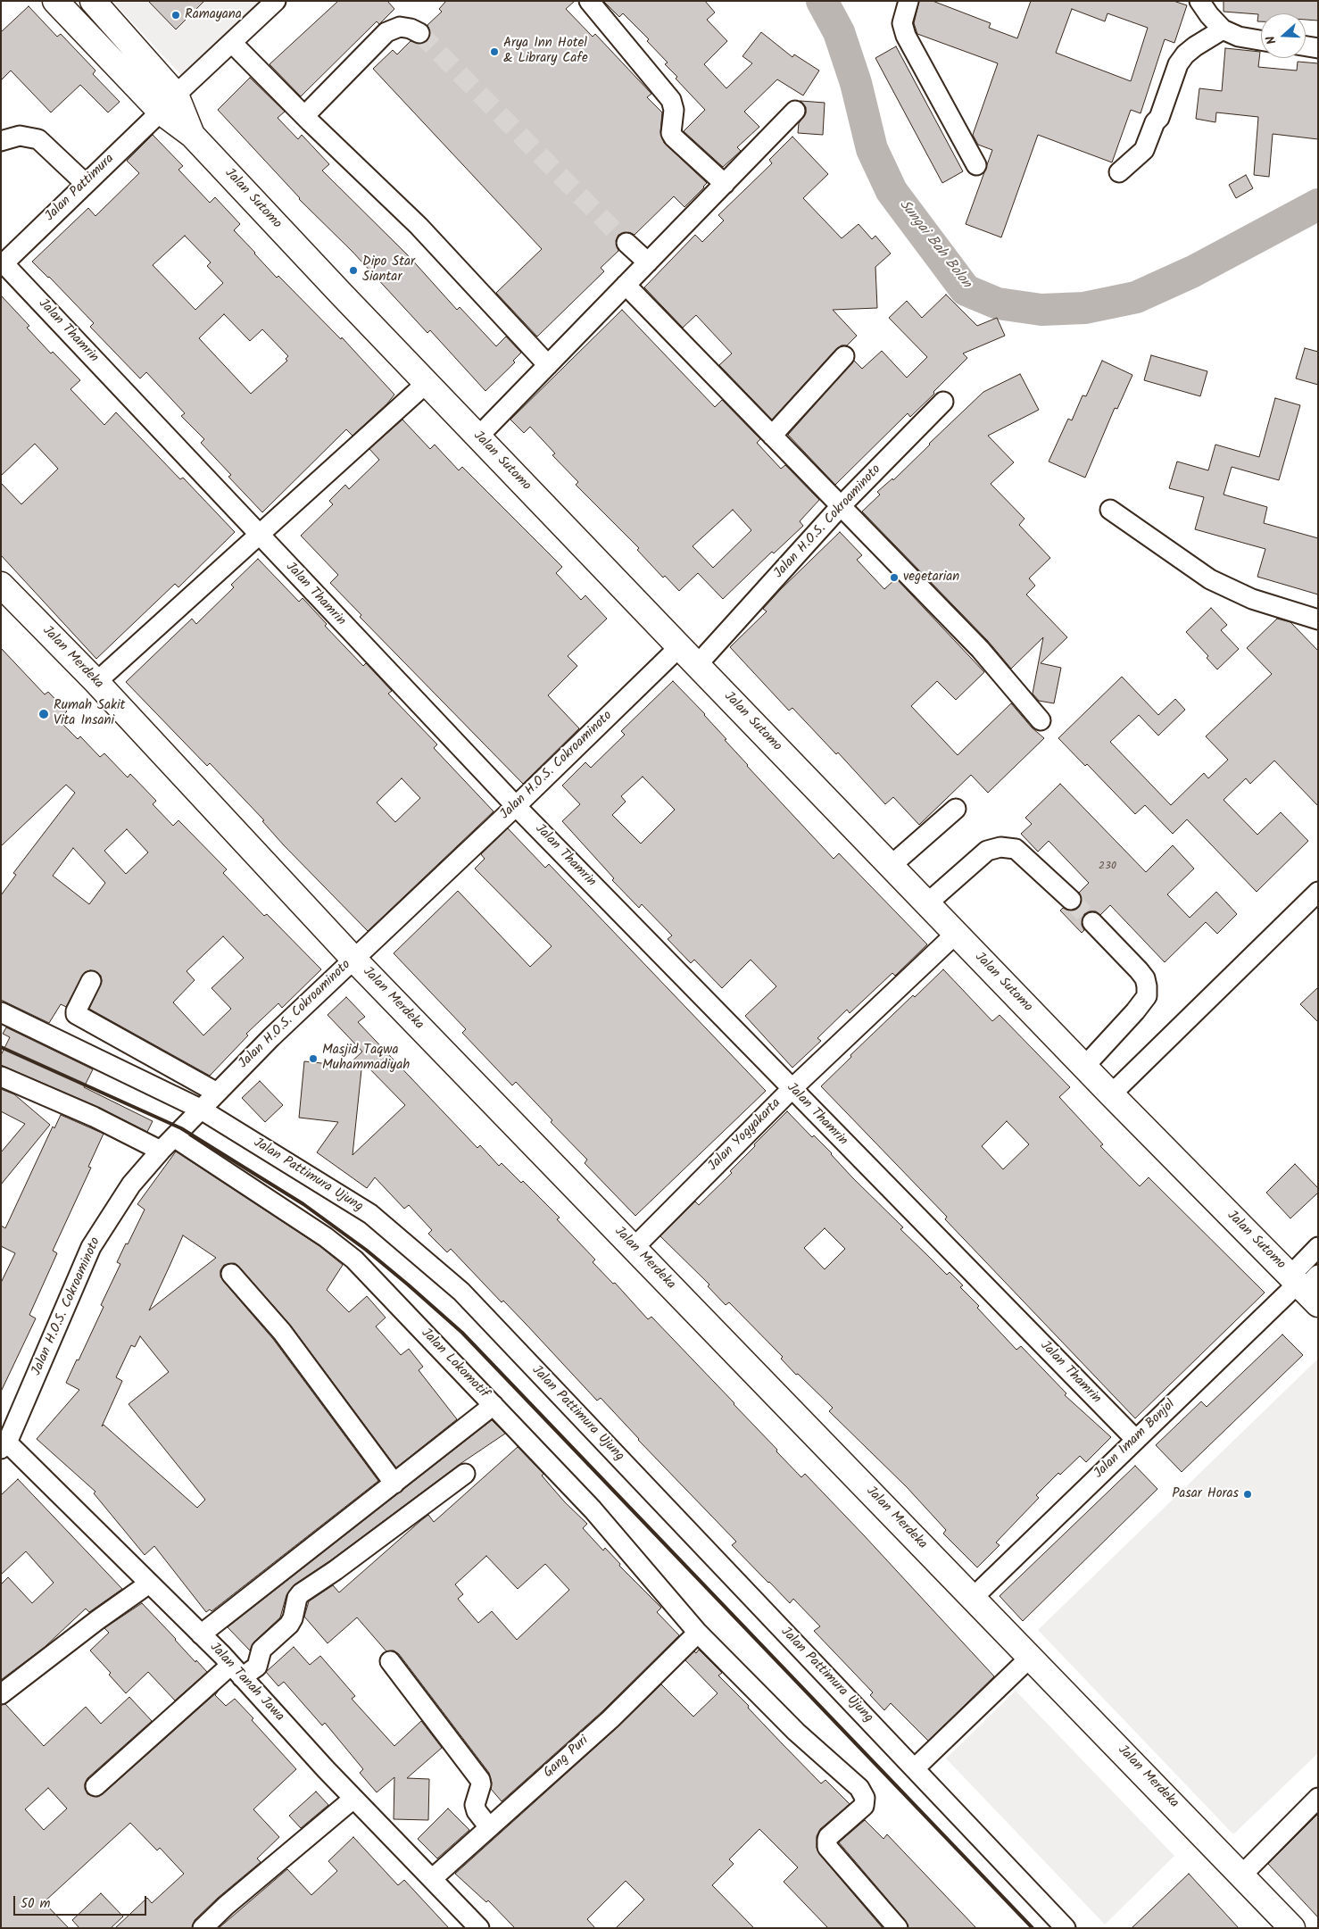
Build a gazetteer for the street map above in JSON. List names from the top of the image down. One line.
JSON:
{"streets":{"main road":["Jalan Sutomo","Jalan Merdeka"],"street":["Jalan Pattimura","Jalan Thamrin","Jalan H.O.S. Cokroaminoto","Jalan Yogyakarta","Jalan Pattimura Ujung","Jalan Lokomotif","Jalan Imam Bonjol","Jalan Tanah Jawa","Gang Puri"]},"crossings":[["Jalan Pattimura","Jalan Sutomo"],["Jalan Pattimura","Jalan Thamrin"],["Jalan Sutomo","Jalan H.O.S. Cokroaminoto"],["Jalan Sutomo","Jalan Yogyakarta"],["Jalan Sutomo","Jalan Imam Bonjol"],["Jalan Thamrin","Jalan H.O.S. Cokroaminoto"],["Jalan Thamrin","Jalan Yogyakarta"],["Jalan Thamrin","Jalan Imam Bonjol"],["Jalan H.O.S. Cokroaminoto","Jalan Merdeka"],["Jalan H.O.S. Cokroaminoto","Jalan Pattimura Ujung"],["Jalan H.O.S. Cokroaminoto","Jalan Lokomotif"],["Jalan H.O.S. Cokroaminoto","Jalan Tanah Jawa"],["Jalan Merdeka","Jalan Yogyakarta"],["Jalan Merdeka","Jalan Imam Bonjol"],["Jalan Lokomotif","Gang Puri"],["Jalan Tanah Jawa","Gang Puri"]],"water":["Sungai Bah Bolon"],"places":["Ramayana","Arya Inn Hotel & Library Cafe","Dipo Star Siantar","vegetarian","Rumah Sakit Vita Insani","Masjid Taqwa Muhammadiyah","Pasar Horas"],"house_numbers":["230"],"scale_bar":"50 m","north":"left"}
